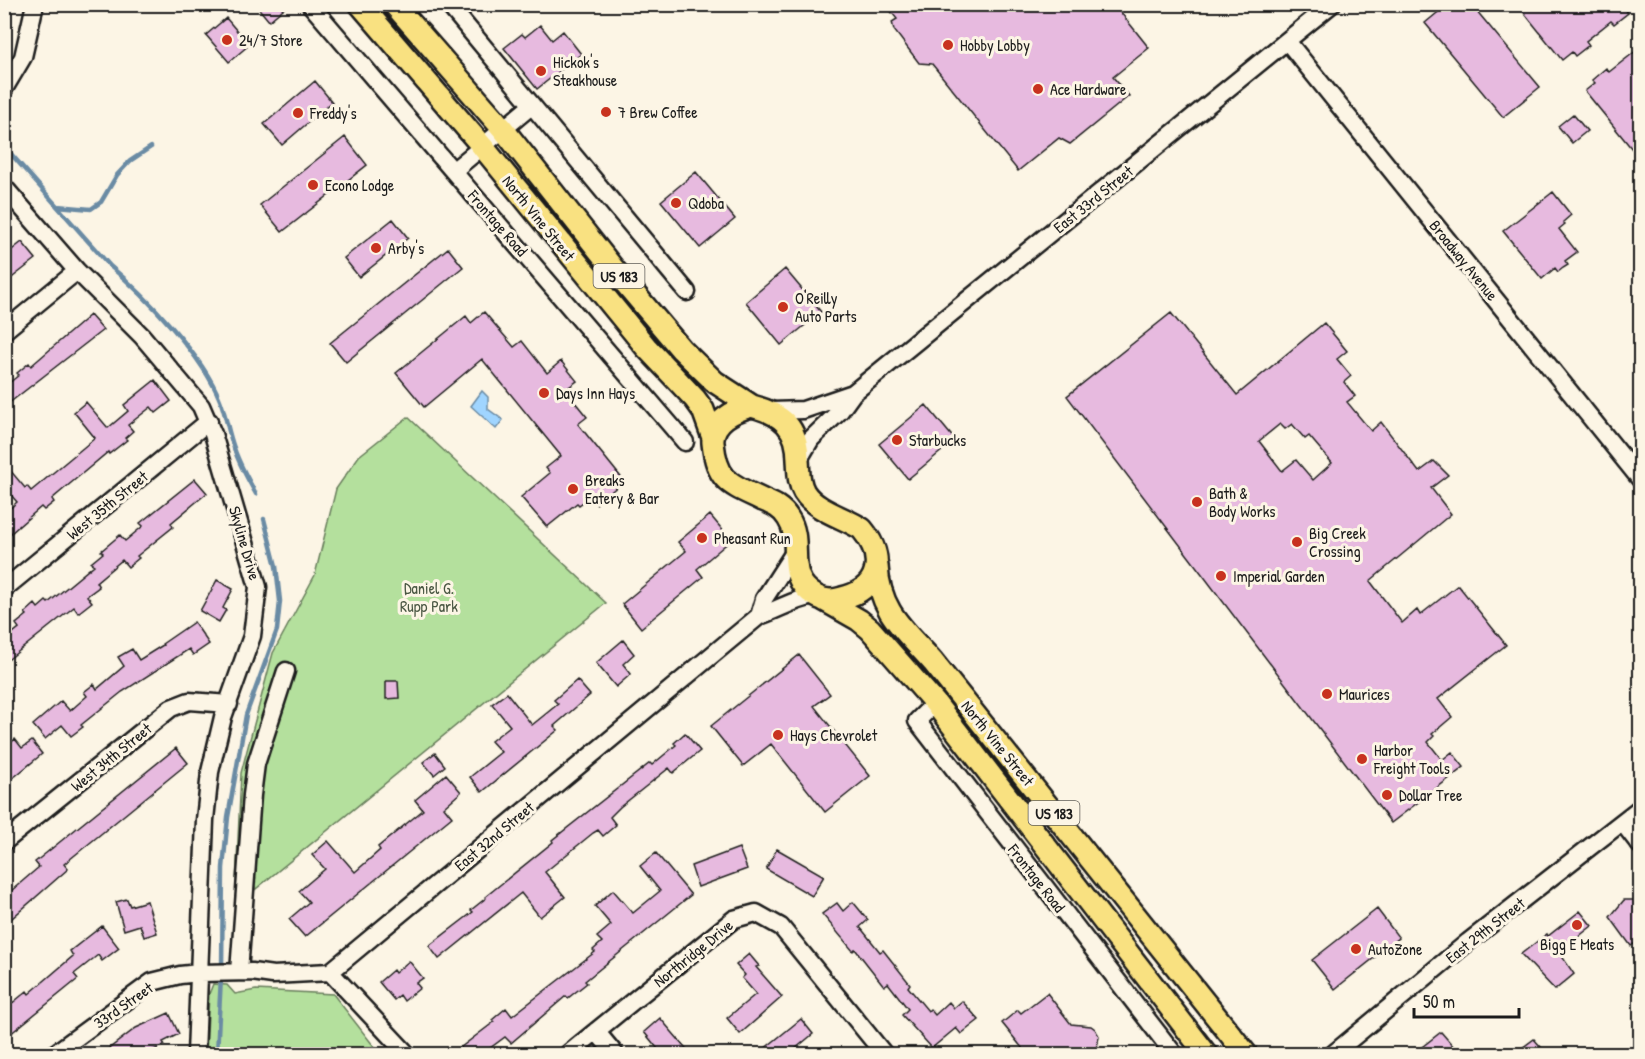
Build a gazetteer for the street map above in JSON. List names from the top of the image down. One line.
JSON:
{"streets":{"main road":["North Vine Street","US 183"],"street":["East 33rd Street","Frontage Road","Broadway Avenue","West 35th Street","Skyline Drive","West 34th Street","East 32nd Street","East 29th Street","Northridge Drive","33rd Street"]},"crossings":[["East 33rd Street","North Vine Street"],["East 33rd Street","Broadway Avenue"],["North Vine Street","Frontage Road"],["North Vine Street","East 32nd Street"],["West 35th Street","Skyline Drive"],["Skyline Drive","West 34th Street"],["Skyline Drive","33rd Street"]],"parks":["Daniel G. Rupp Park"],"places":["24/7 Store","Hobby Lobby","Hickok's Steakhouse","Ace Hardware","7 Brew Coffee","Freddy's","Econo Lodge","Qdoba","Arby's","O'Reilly Auto Parts","Days Inn Hays","Starbucks","Breaks Eatery & Bar","Bath & Body Works","Pheasant Run","Big Creek Crossing","Imperial Garden","Maurices","Hays Chevrolet","Harbor Freight Tools","Dollar Tree","Bigg E Meats","AutoZone"],"scale_bar":"50 m"}
